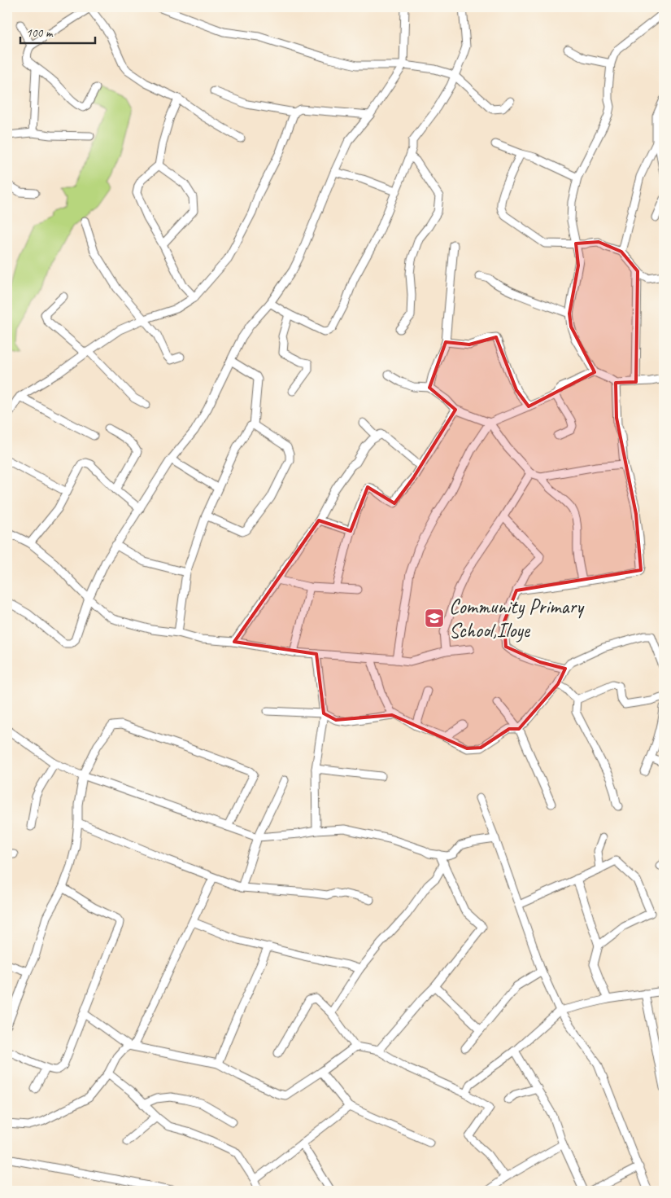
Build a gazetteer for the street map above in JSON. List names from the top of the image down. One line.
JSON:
{"places":{"school or university":["Community Primary School,Iloye"]},"scale_bar":"100 m"}
